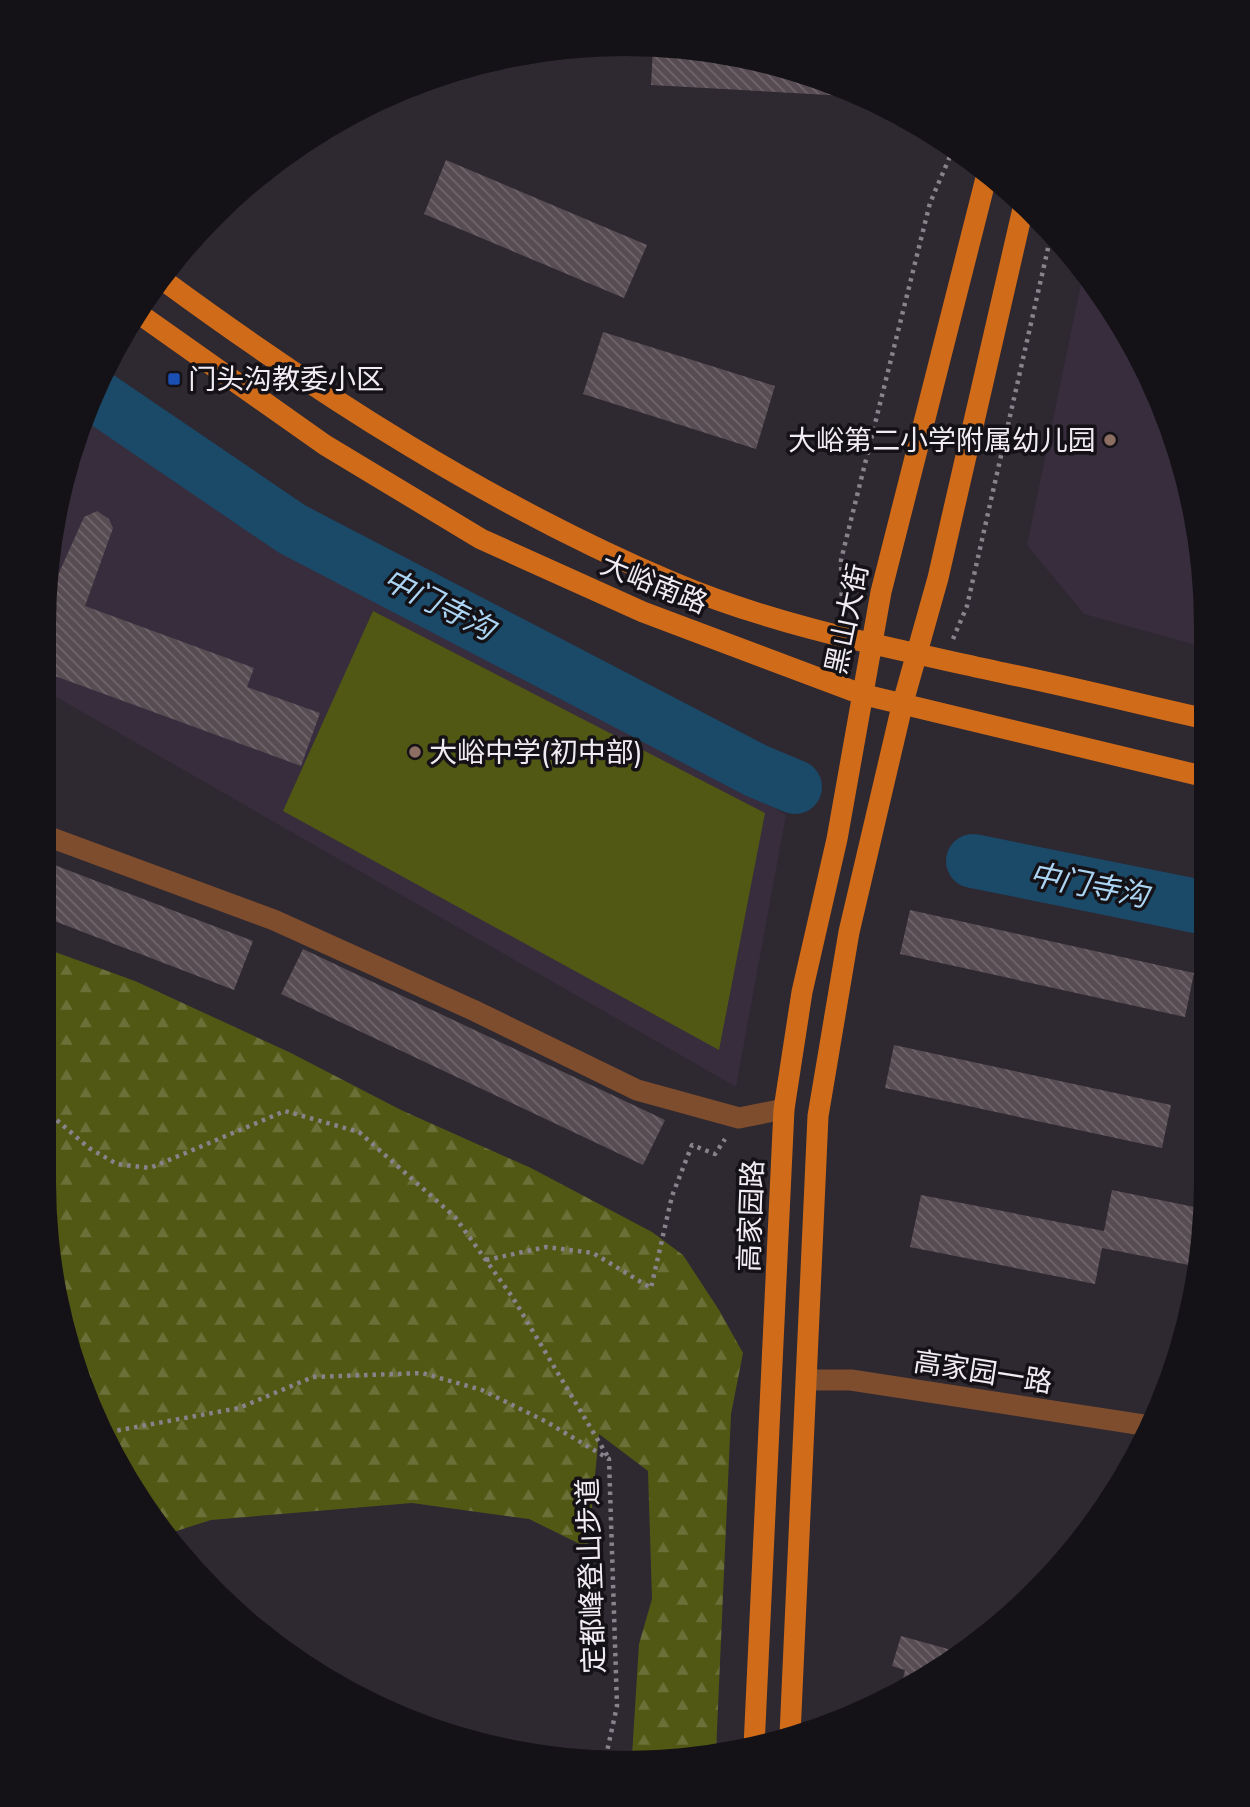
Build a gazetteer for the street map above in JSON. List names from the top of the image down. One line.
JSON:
{"streets":{"main road":["大峪南路","黑山大街","高家园路"],"street":["高家园一路"],"path":["定都峰登山步道"]},"crossings":[["大峪南路","黑山大街"],["大峪南路","高家园路"],["黑山大街","高家园路"]],"water":["中门寺沟"],"places":{"transit":["门头沟教委小区"],"other":["大峪第二小学附属幼儿园","大峪中学(初中部)"]}}
